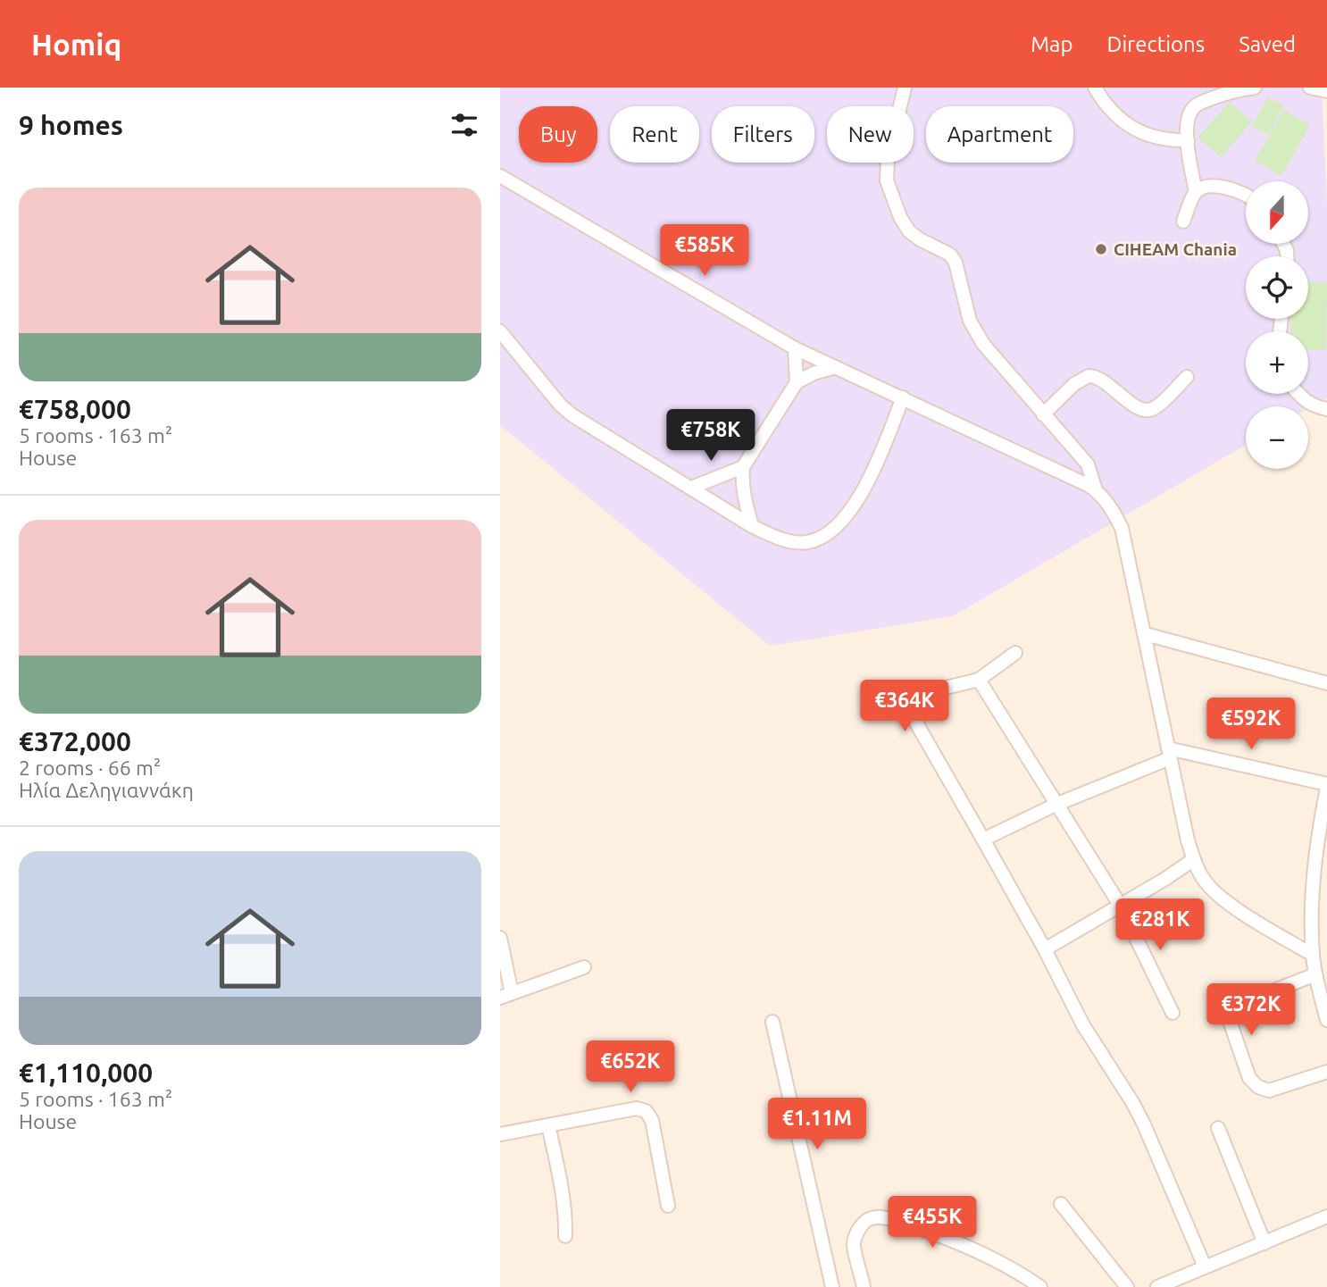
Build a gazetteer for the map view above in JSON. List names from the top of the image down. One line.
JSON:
{"places":["CIHEAM Chania"],"north":"bottom","page":{"header":"Homiq","nav":["Map","Directions","Saved"],"heading":"9 homes","chip":["Buy","Rent","Filters","New","Apartment"],"list":[{"name":"€758,000","note":"5 rooms · 163 m² · House"},{"name":"€372,000","note":"2 rooms · 66 m² · Ηλία Δεληγιαννάκη"},{"name":"€1,110,000","note":"5 rooms · 163 m² · House"}],"map_buttons":["+","−"],"price":["€585K","€758K","€364K","€592K","€281K","€372K","€652K","€1.11M","€455K"]}}
